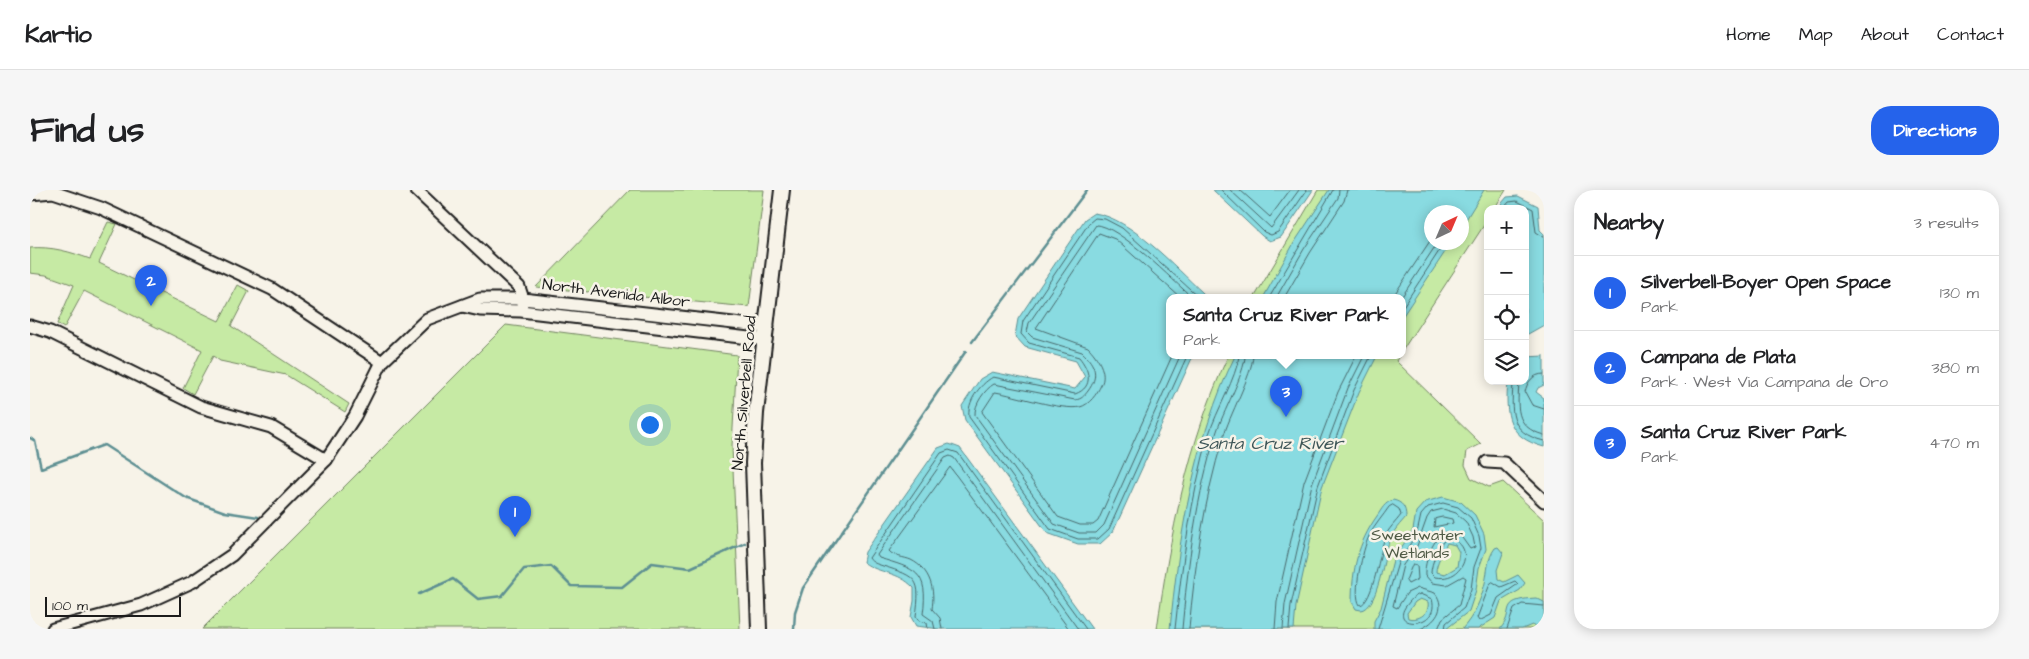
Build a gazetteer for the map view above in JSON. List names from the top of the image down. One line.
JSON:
{"streets":{"main road":["North Silverbell Road"],"street":["North Avenida Albor"]},"crossings":[["North Avenida Albor","North Silverbell Road"]],"water":["Santa Cruz River"],"parks":["Sweetwater Wetlands"],"scale_bar":"100 m","north":"top right","page":{"header":"Kartio","nav":["Home","Map","About","Contact"],"title":"Find us","buttons":"Directions","heading":["Nearby","3 results"],"map_buttons":["+","−"],"list":[{"mark":"1","name":"Silverbell-Boyer Open Space","note":"Park","value":"130 m"},{"mark":"2","name":"Campana de Plata","note":"Park · West Via Campana de Oro","value":"380 m"},{"mark":"3","name":"Santa Cruz River Park","note":"Park","value":"470 m"}],"pins":["2","3","1"],"popup":["Santa Cruz River Park","Park"],"scale":"100 m"}}
